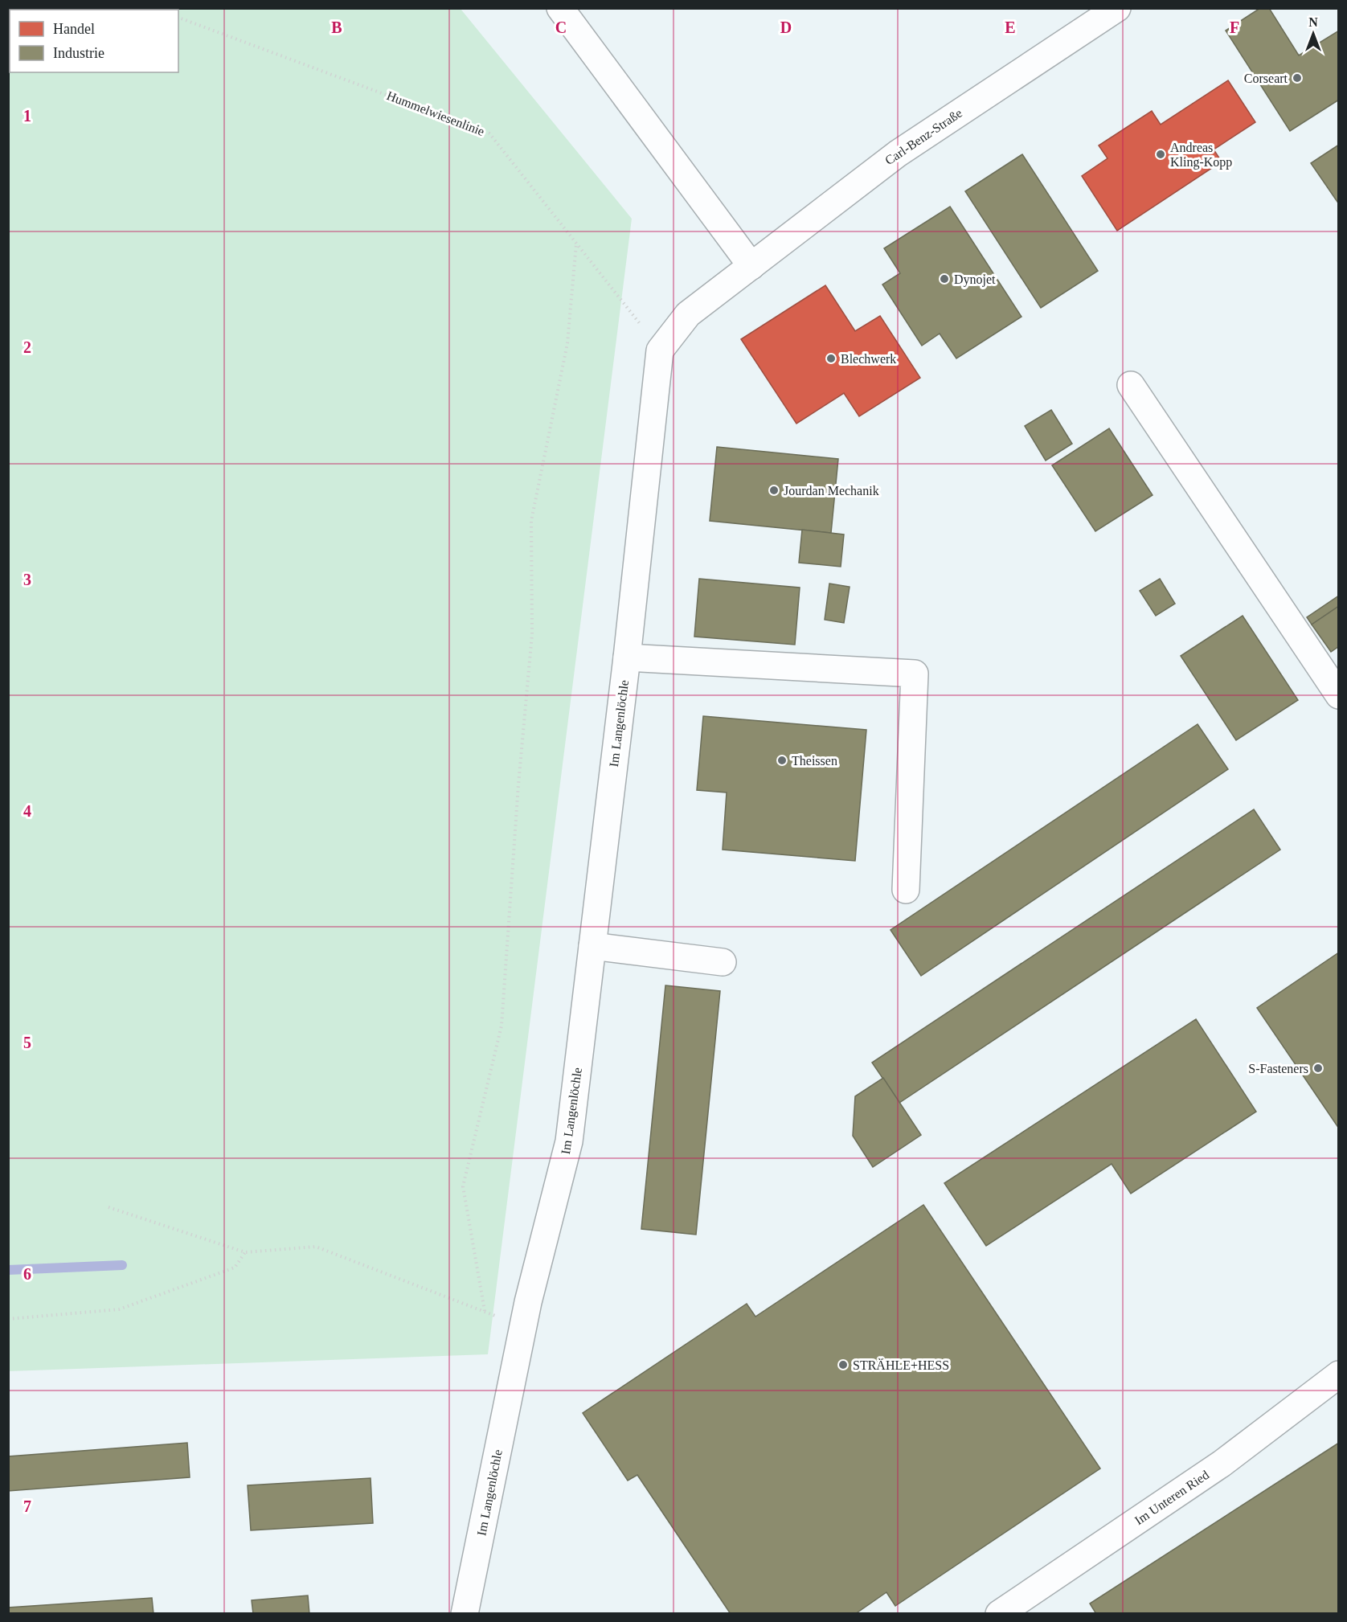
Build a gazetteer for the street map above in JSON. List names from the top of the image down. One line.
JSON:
{"streets":{"street":["Carl-Benz-Straße","Im Langenlöchle","Im Unteren Ried"],"path":["Hummelwiesenlinie"]},"crossings":[["Hummelwiesenlinie","Im Langenlöchle"]],"places":["Corseart","Andreas Kling-Kopp","Dynojet","Blechwerk","Jourdan Mechanik","Theissen","S-Fasteners","STRÄHLE+HESS"],"legend":["Handel","Industrie"],"north":"top","grid":{"columns":["B","C","D","E","F"],"rows":["1","2","3","4","5","6","7"]}}
